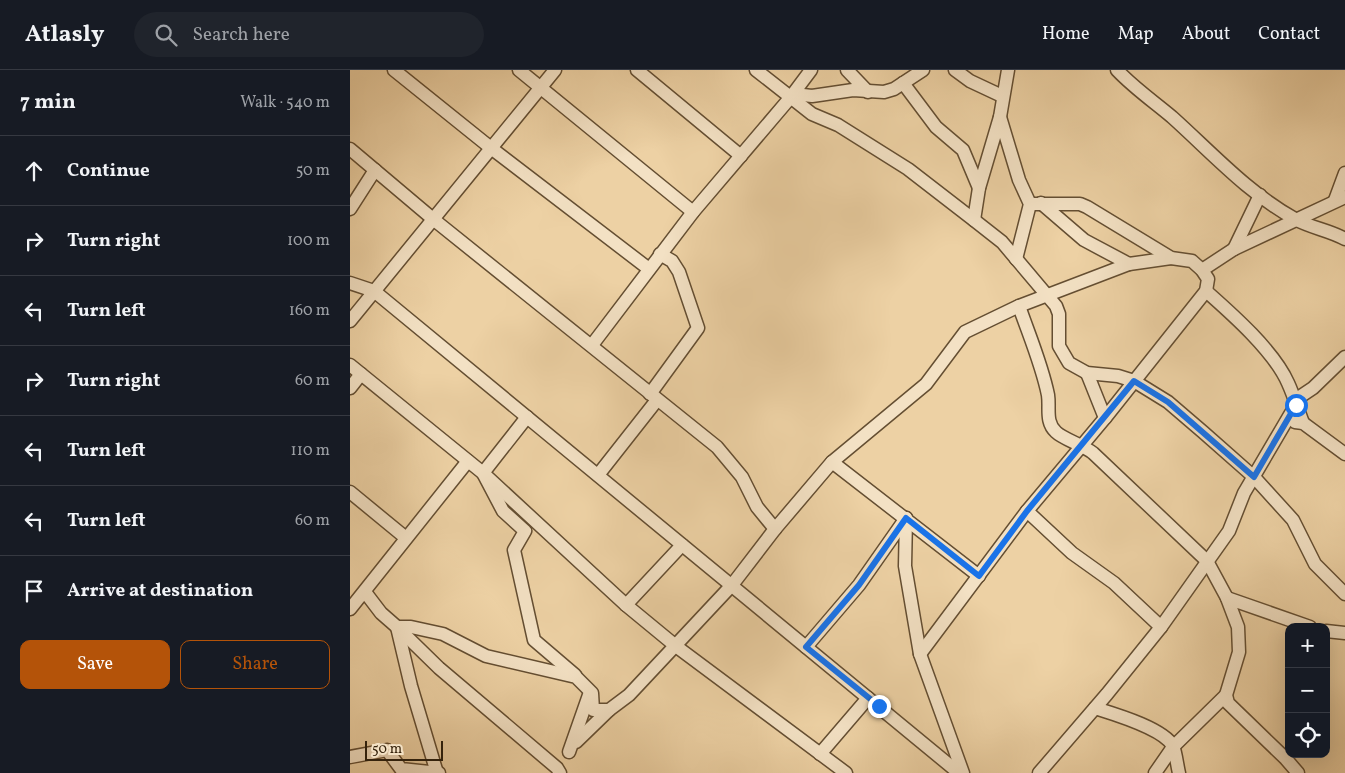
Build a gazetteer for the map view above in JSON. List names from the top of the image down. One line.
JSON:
{"scale_bar":"50 m","page":{"header":"Atlasly","search":"Search here","nav":["Home","Map","About","Contact"],"heading":["7 min","Walk · 540 m"],"list":[["Continue","50 m"],["Turn right","100 m"],["Turn left","160 m"],["Turn right","60 m"],["Turn left","110 m"],["Turn left","60 m"],"Arrive at destination"],"map_buttons":["+","−"],"buttons":["Save","Share"],"scale":"50 m"}}
